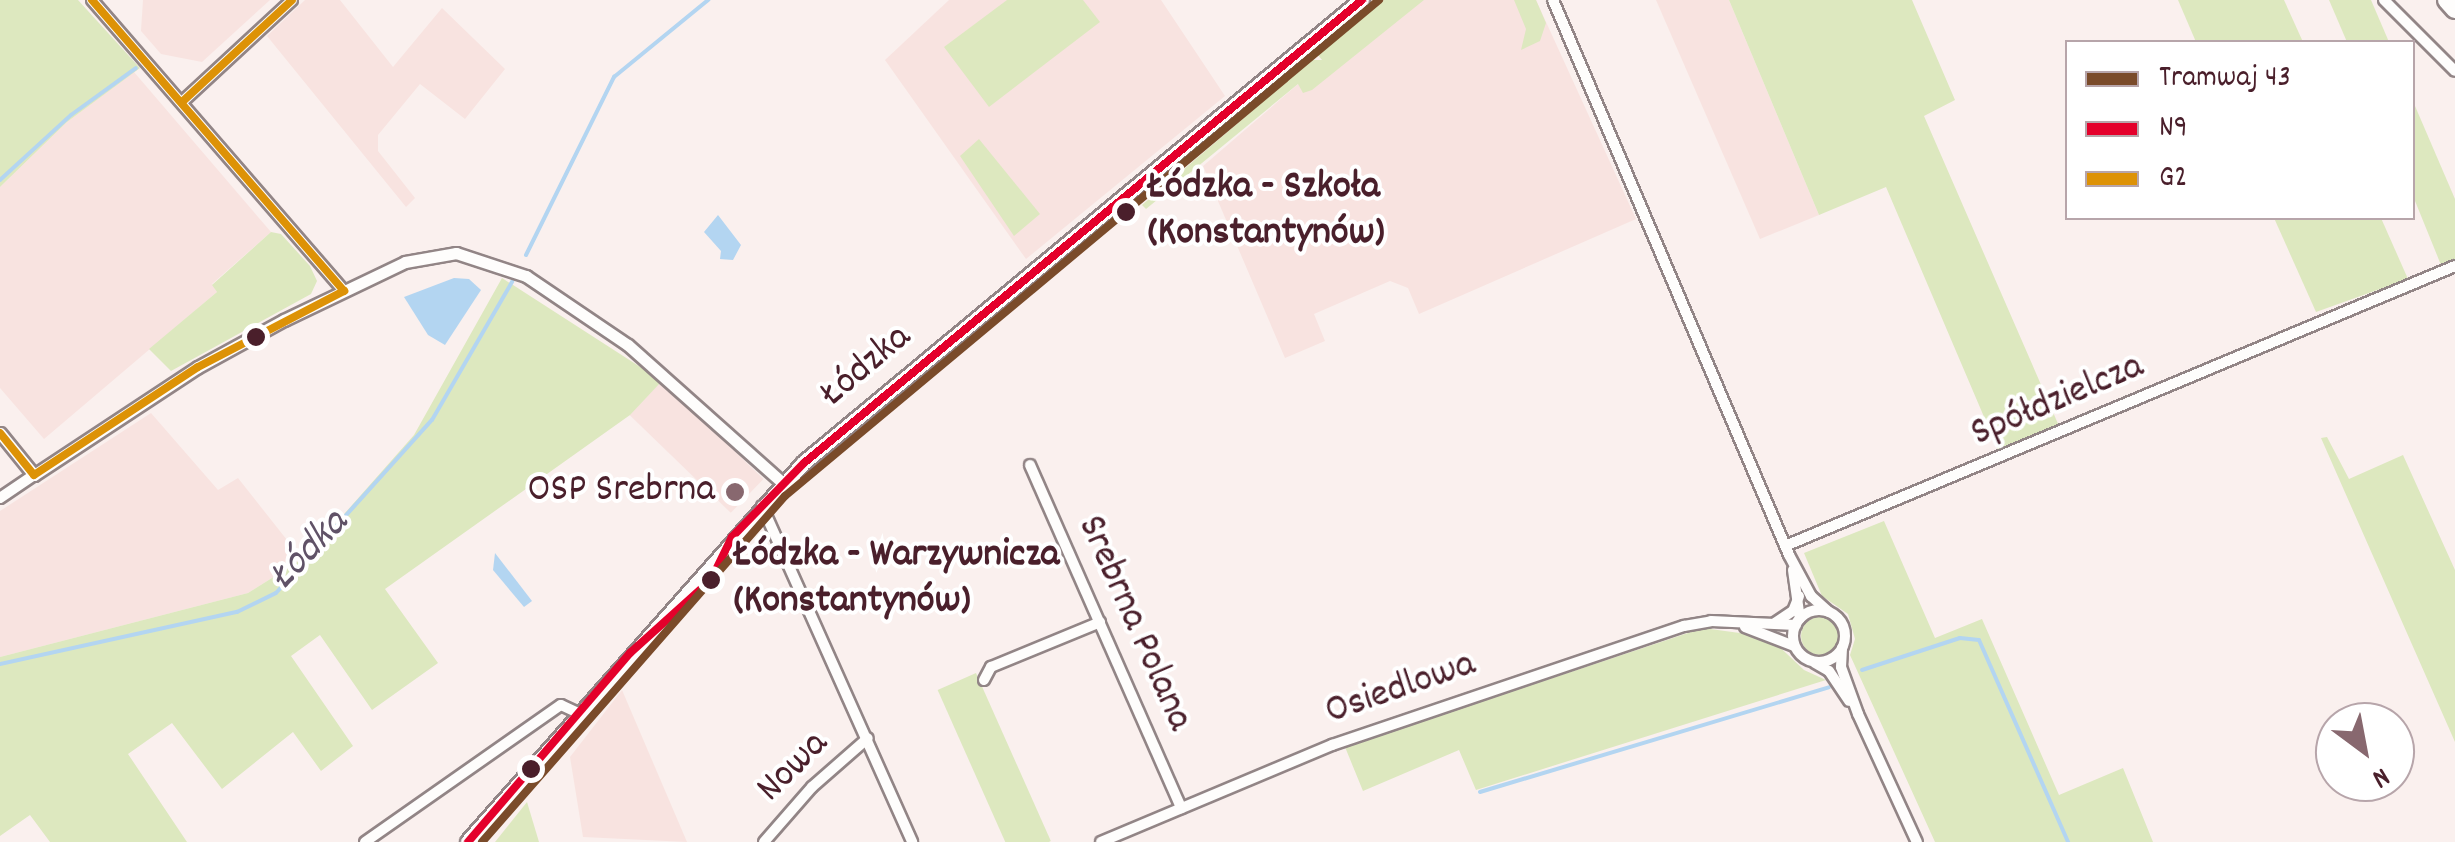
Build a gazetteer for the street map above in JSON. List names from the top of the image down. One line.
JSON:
{"streets":{"main road":["Łódzka"],"street":["Spółdzielcza","Srebrna Polana","Osiedlowa","Nowa"]},"crossings":[["Srebrna Polana","Osiedlowa"]],"water":["Łódka"],"places":["Łódzka - Szkoła (Konstantynów)","OSP Srebrna","Łódzka - Warzywnicza (Konstantynów)"],"lines":["tram line 43","transit line N9","transit line G2"],"legend":["Tramwaj 43","N9","G2"],"north":"bottom right"}
